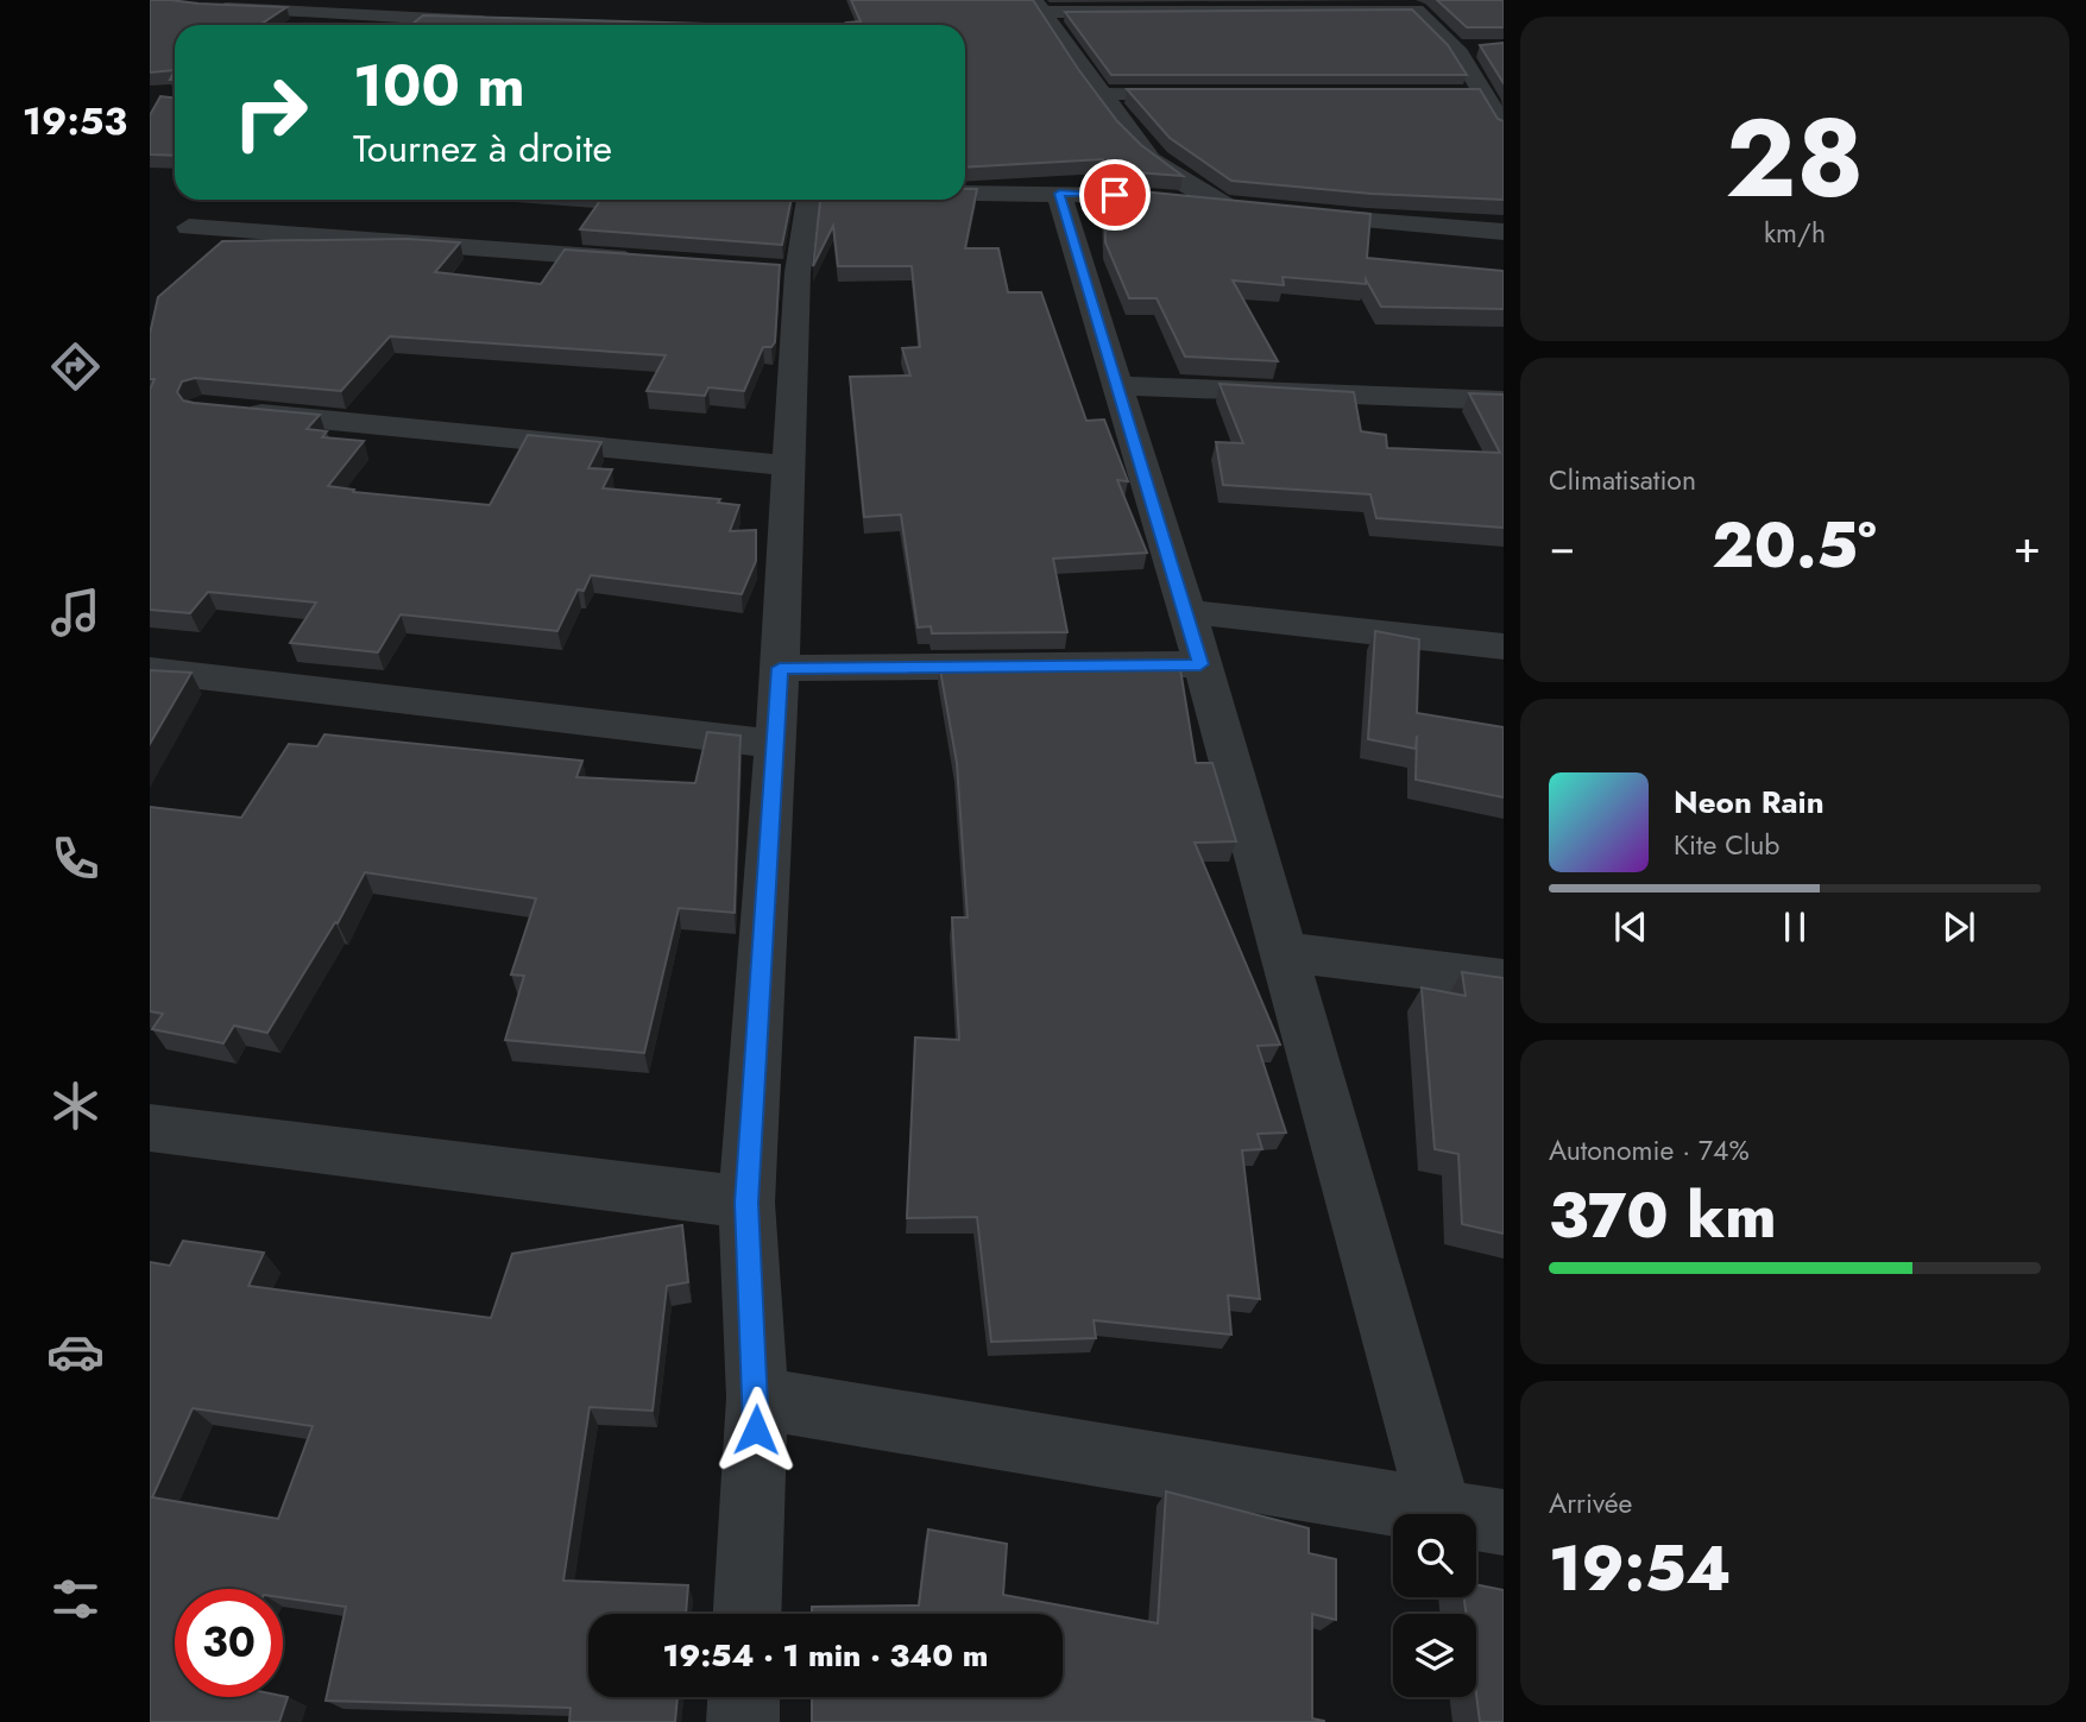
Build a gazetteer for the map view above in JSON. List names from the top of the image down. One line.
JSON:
{"page":{"tabs":"19:53","tile":[["28","km/h"],"Climatisation",["Autonomie · 74%","370 km"],["Arrivée","19:54"]],"turn":["100 m","Tournez à droite"],"heat":["−","20.5°","+"],"song":["Neon Rain","Kite Club"],"limit":"30","trip":"19:54 · 1 min · 340 m"}}
